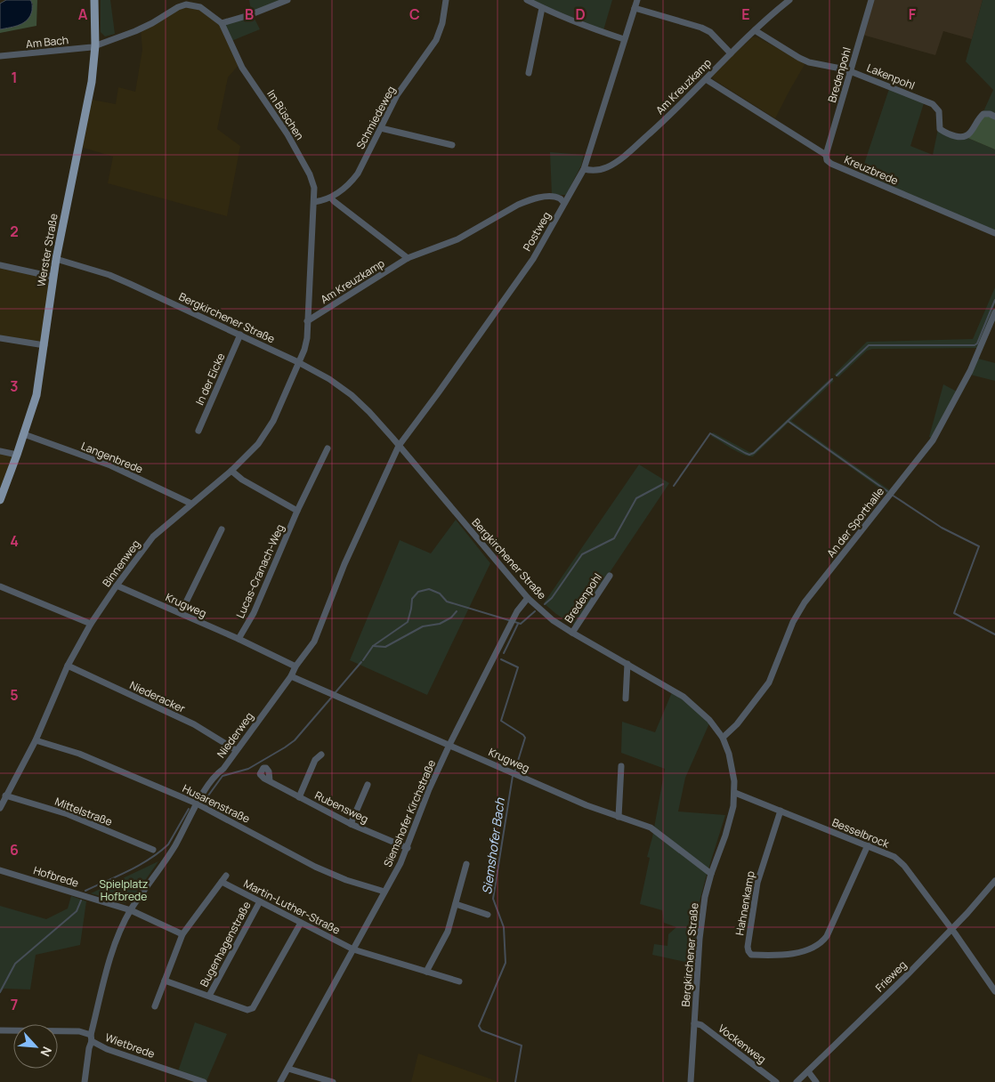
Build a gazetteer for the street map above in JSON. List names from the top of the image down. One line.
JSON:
{"streets":{"main road":["Werster Straße"],"street":["Am Bach","Bredenpohl","Lakenpohl","Am Kreuzkamp","Im Büschen","Schmiedeweg","Kreuzbrede","Postweg","Bergkirchener Straße","In der Eicke","Langenbrede","An der Sporthalle","Binnenweg","Lucas-Cranach-Weg","Krugweg","Niederacker","Niederweg","Husarenstraße","Rubensweg","Mittelstraße","Siemshofer Kirchstraße","Besselbrock","Hofbrede","Hahnenkamp","Martin-Luther-Straße","Bugenhagenstraße","Frieweg","Vockenweg","Wietbrede"]},"crossings":[["Am Bach","Werster Straße"],["Bredenpohl","Lakenpohl"],["Bredenpohl","Kreuzbrede"],["Bredenpohl","Bergkirchener Straße"],["Lakenpohl","Am Kreuzkamp"],["Am Kreuzkamp","Im Büschen"],["Am Kreuzkamp","Schmiedeweg"],["Am Kreuzkamp","Kreuzbrede"],["Am Kreuzkamp","Postweg"],["Im Büschen","Schmiedeweg"],["Im Büschen","Bergkirchener Straße"],["Im Büschen","Binnenweg"],["Postweg","Bergkirchener Straße"],["Postweg","Niederweg"],["Werster Straße","Bergkirchener Straße"],["Werster Straße","Langenbrede"],["Bergkirchener Straße","In der Eicke"],["Bergkirchener Straße","An der Sporthalle"],["Bergkirchener Straße","Binnenweg"],["Bergkirchener Straße","Krugweg"],["Bergkirchener Straße","Niederweg"],["Bergkirchener Straße","Siemshofer Kirchstraße"],["Bergkirchener Straße","Besselbrock"],["Bergkirchener Straße","Vockenweg"],["Langenbrede","Binnenweg"],["Binnenweg","Krugweg"],["Binnenweg","Niederacker"],["Binnenweg","Husarenstraße"],["Binnenweg","Mittelstraße"],["Lucas-Cranach-Weg","Krugweg"],["Krugweg","Niederweg"],["Krugweg","Siemshofer Kirchstraße"],["Niederacker","Niederweg"],["Niederweg","Husarenstraße"],["Niederweg","Hofbrede"],["Niederweg","Wietbrede"],["Husarenstraße","Siemshofer Kirchstraße"],["Rubensweg","Siemshofer Kirchstraße"],["Siemshofer Kirchstraße","Martin-Luther-Straße"],["Besselbrock","Hahnenkamp"],["Besselbrock","Frieweg"],["Martin-Luther-Straße","Bugenhagenstraße"]],"water":["Siemshofer Bach"],"parks":["Spielplatz Hofbrede"],"north":"bottom right","grid":{"columns":["A","B","C","D","E","F"],"rows":["1","2","3","4","5","6","7"]}}
